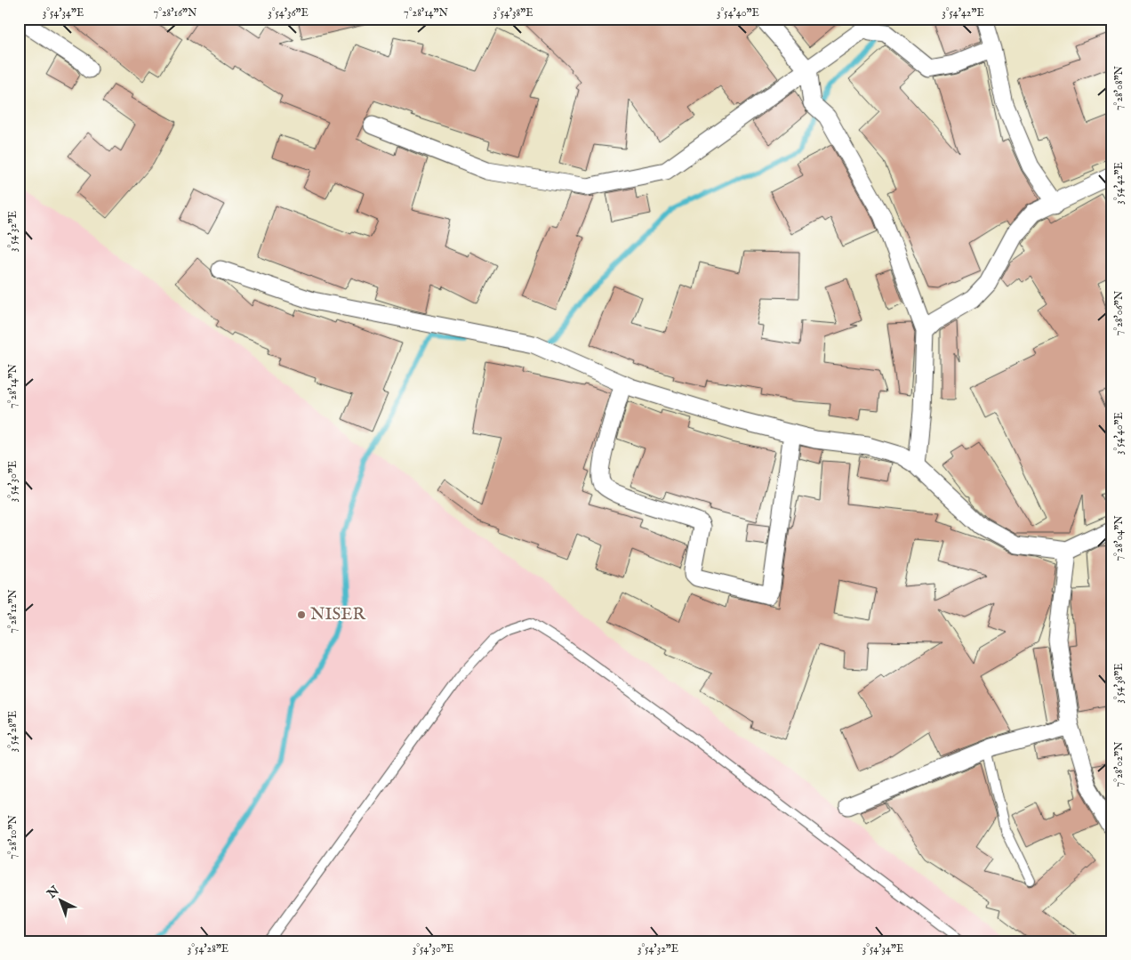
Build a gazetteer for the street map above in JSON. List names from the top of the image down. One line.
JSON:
{"places":["NISER"],"north":"top left","coordinates":["3°54'34\"E","7°28'16\"N","3°54'36\"E","7°28'14\"N","3°54'38\"E","3°54'40\"E","3°54'42\"E","7°28'08\"N","3°54'32\"E","7°28'06\"N","3°54'30\"E","7°28'04\"N","7°28'12\"N","3°54'28\"E","7°28'02\"N","7°28'10\"N"]}
